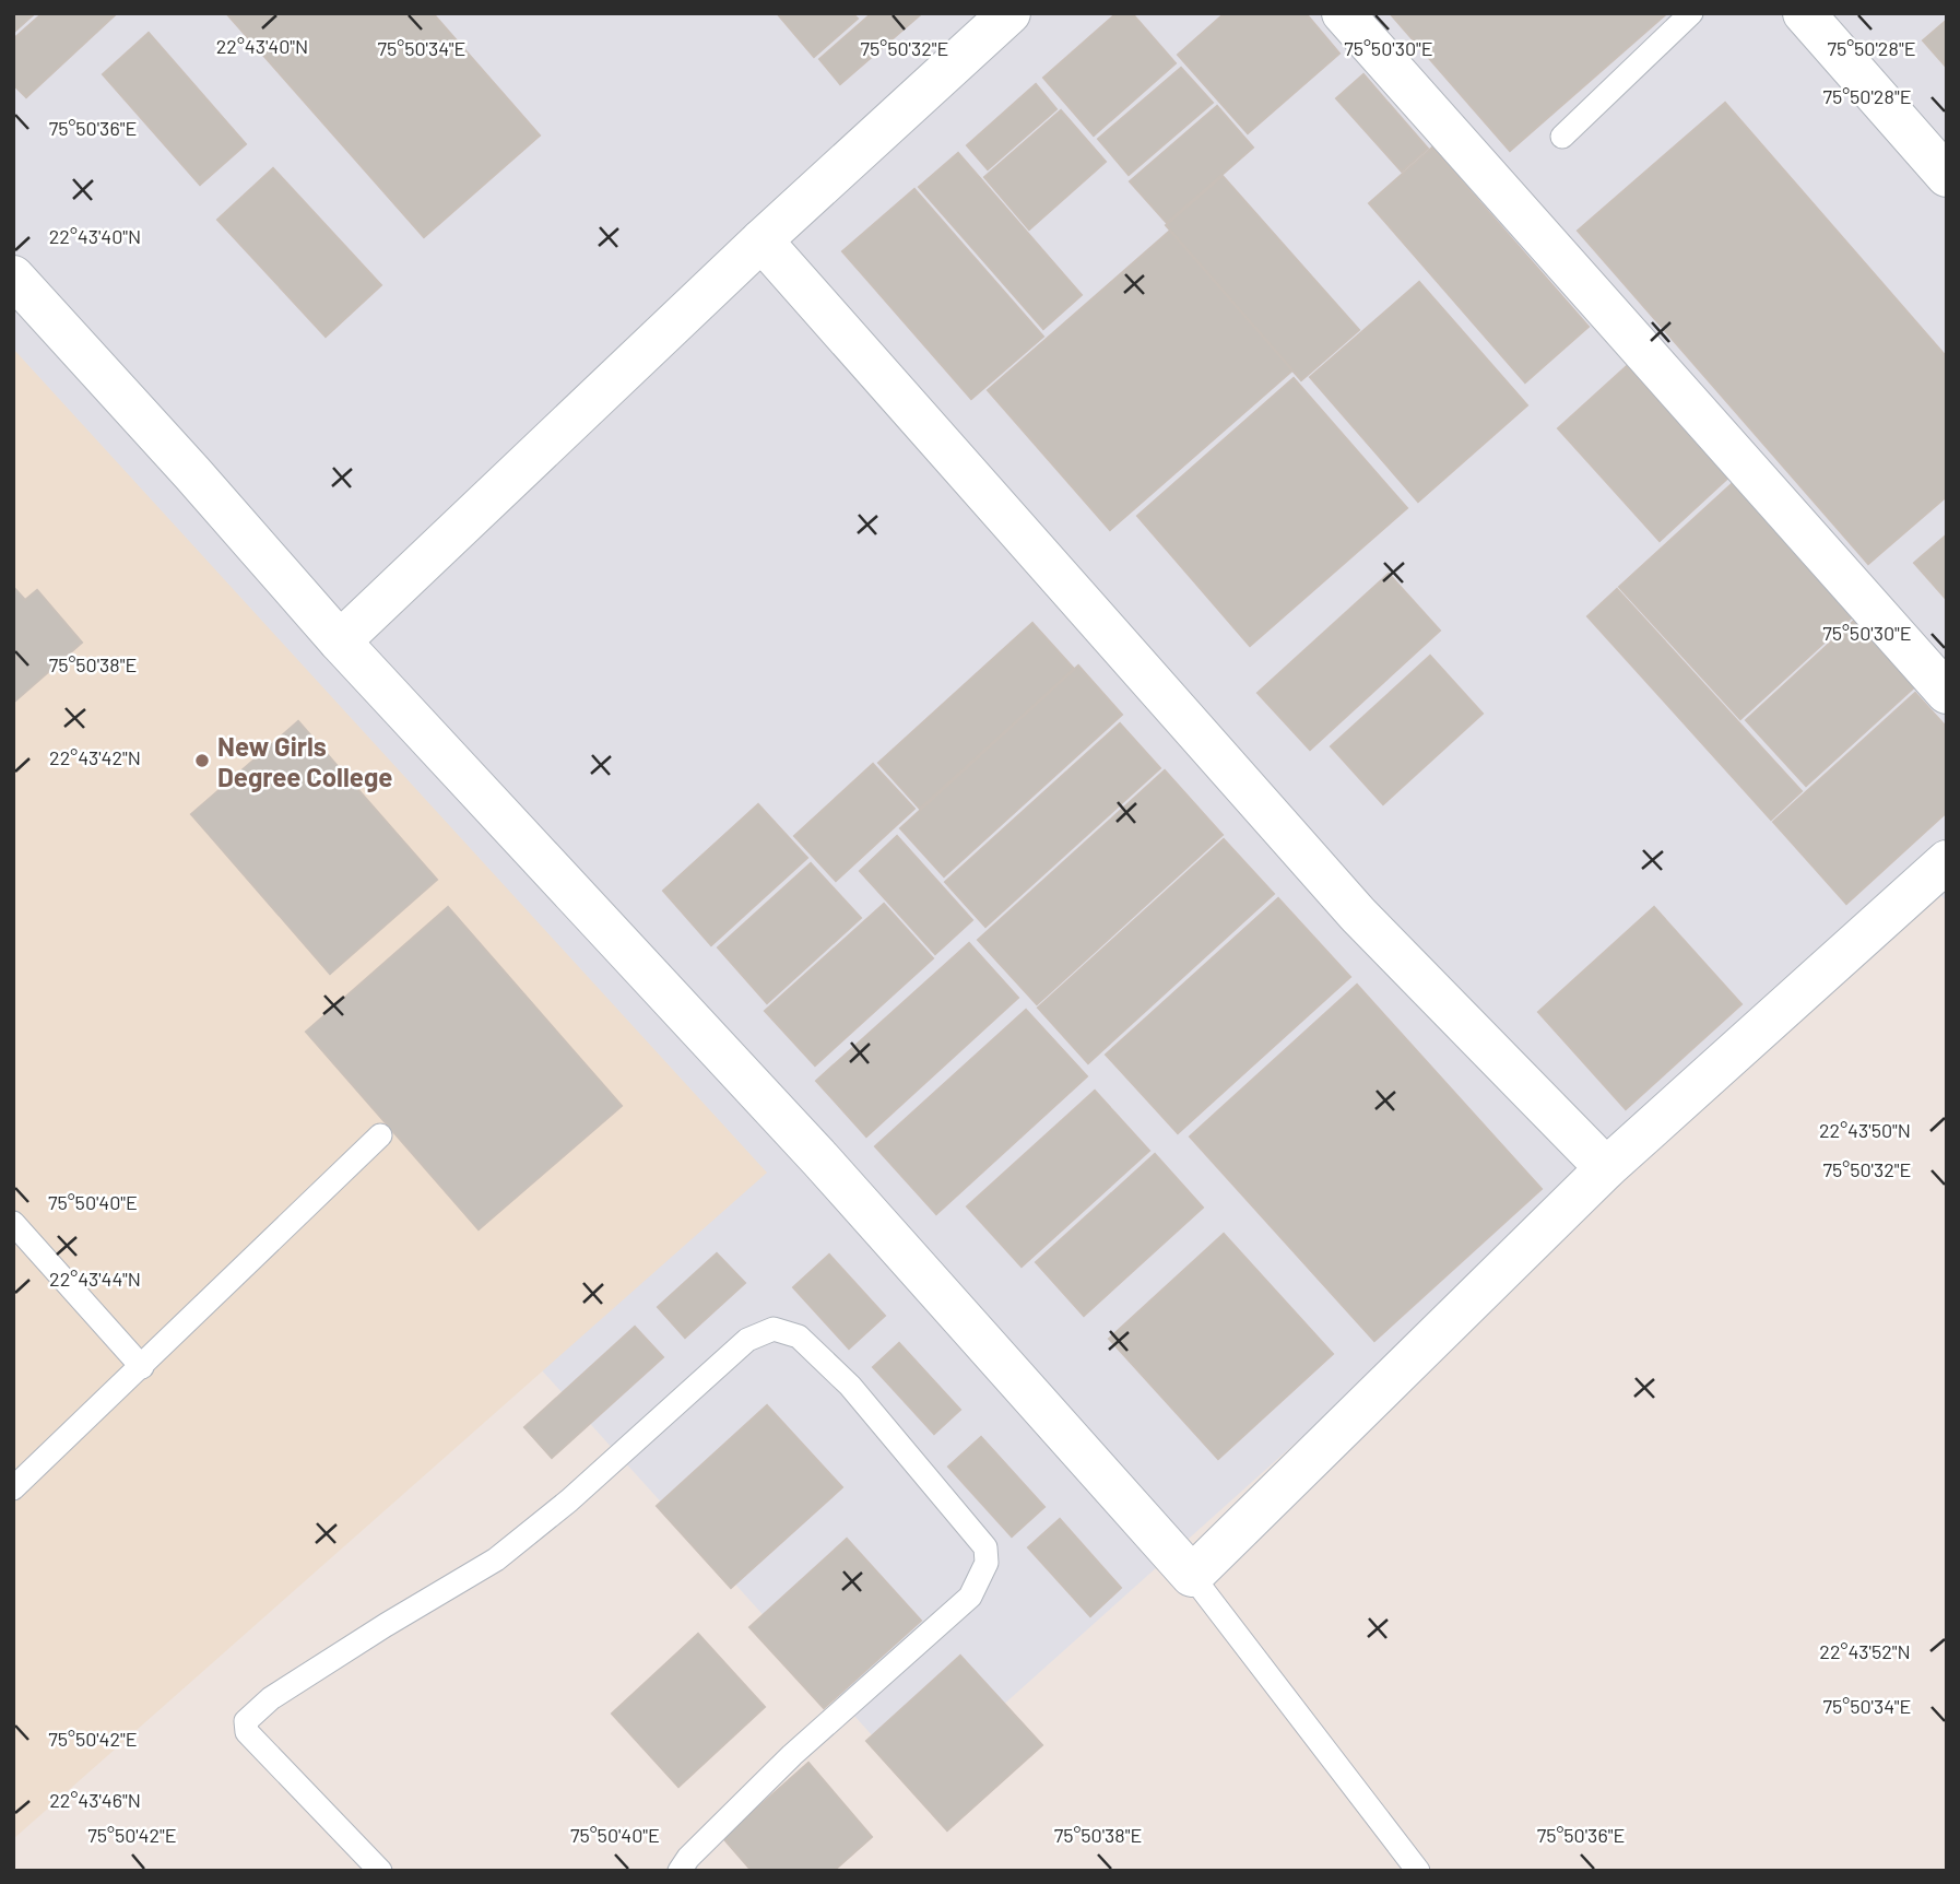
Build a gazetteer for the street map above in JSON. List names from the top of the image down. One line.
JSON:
{"places":["New Girls Degree College"],"coordinates":["22°43'40\"N","75°50'34\"E","75°50'32\"E","75°50'30\"E","75°50'28\"E","75°50'36\"E","75°50'38\"E","22°43'42\"N","22°43'50\"N","75°50'40\"E","22°43'44\"N","22°43'52\"N","75°50'42\"E","22°43'46\"N"]}
